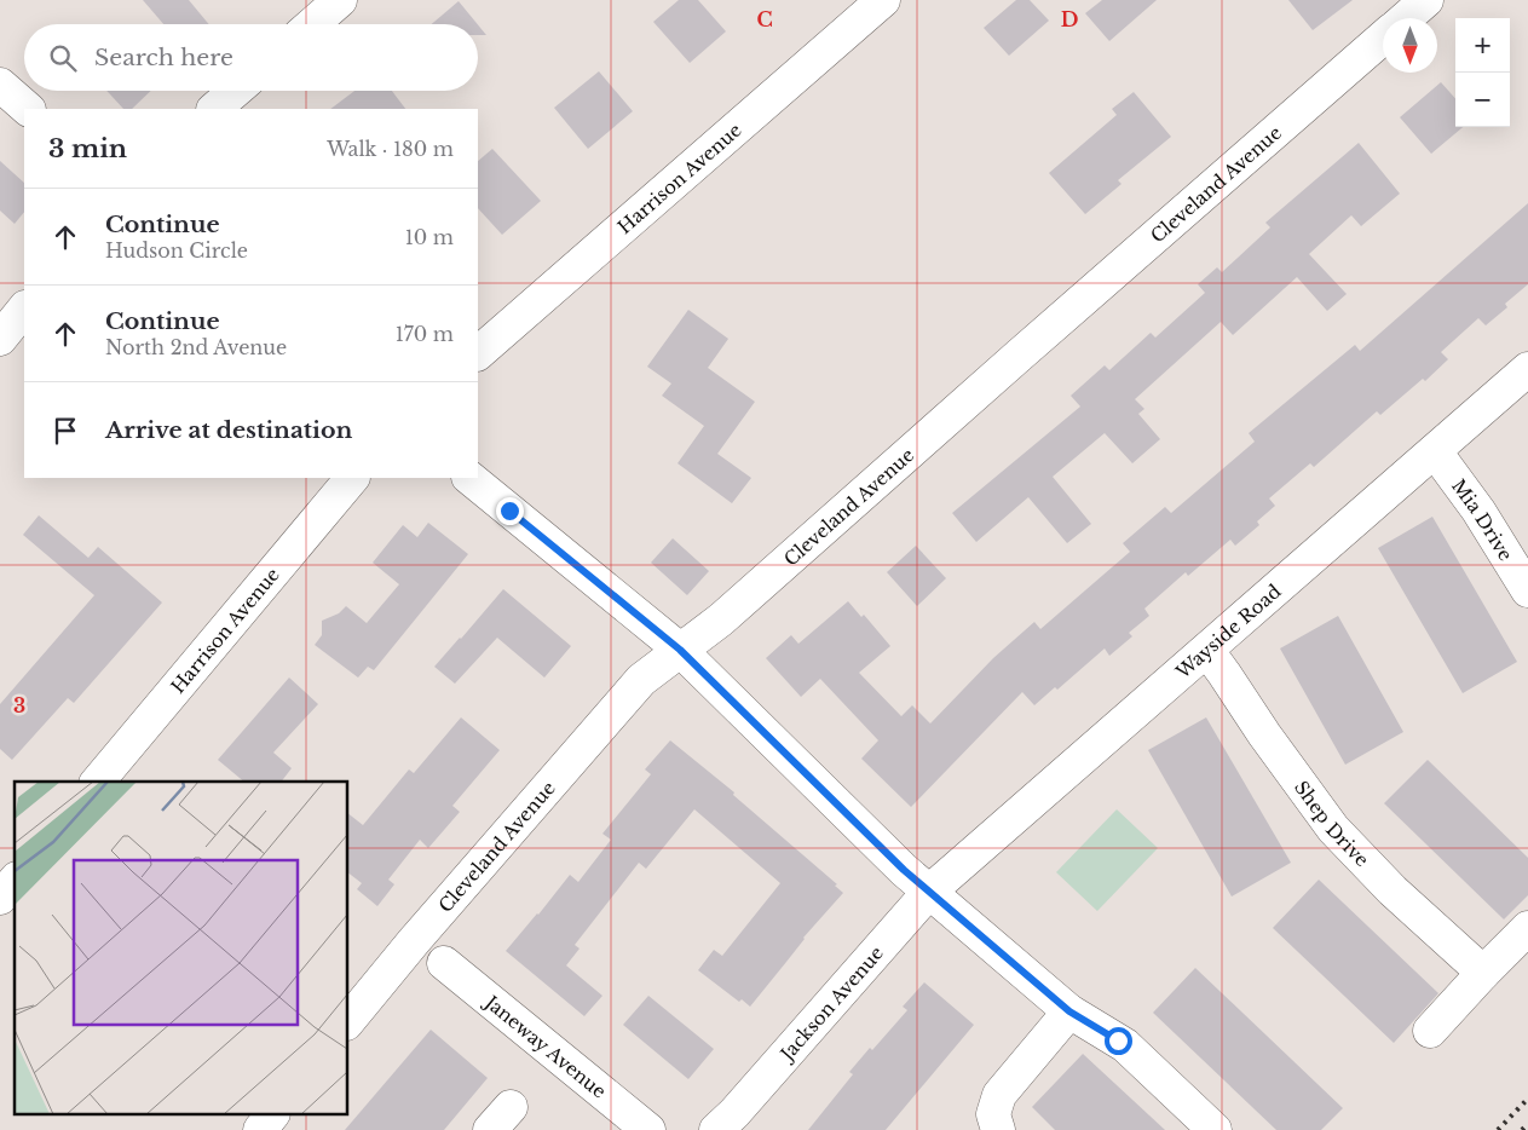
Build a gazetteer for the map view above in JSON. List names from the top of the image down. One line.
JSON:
{"streets":{"street":["Harrison Avenue","Cleveland Avenue","Mia Drive","Wayside Road","Shep Drive","Jackson Avenue","Janeway Avenue"]},"crossings":[["Mia Drive","Wayside Road"],["Wayside Road","Shep Drive"],["Wayside Road","Jackson Avenue"]],"north":"bottom","page":{"map_buttons":["+","−"],"search":"Search here","heading":["3 min","Walk · 180 m"],"list":[["Continue","Hudson Circle","10 m"],["Continue","North 2nd Avenue","170 m"],"Arrive at destination"]},"grid":{"columns":["C","D"],"rows":["3"]}}
